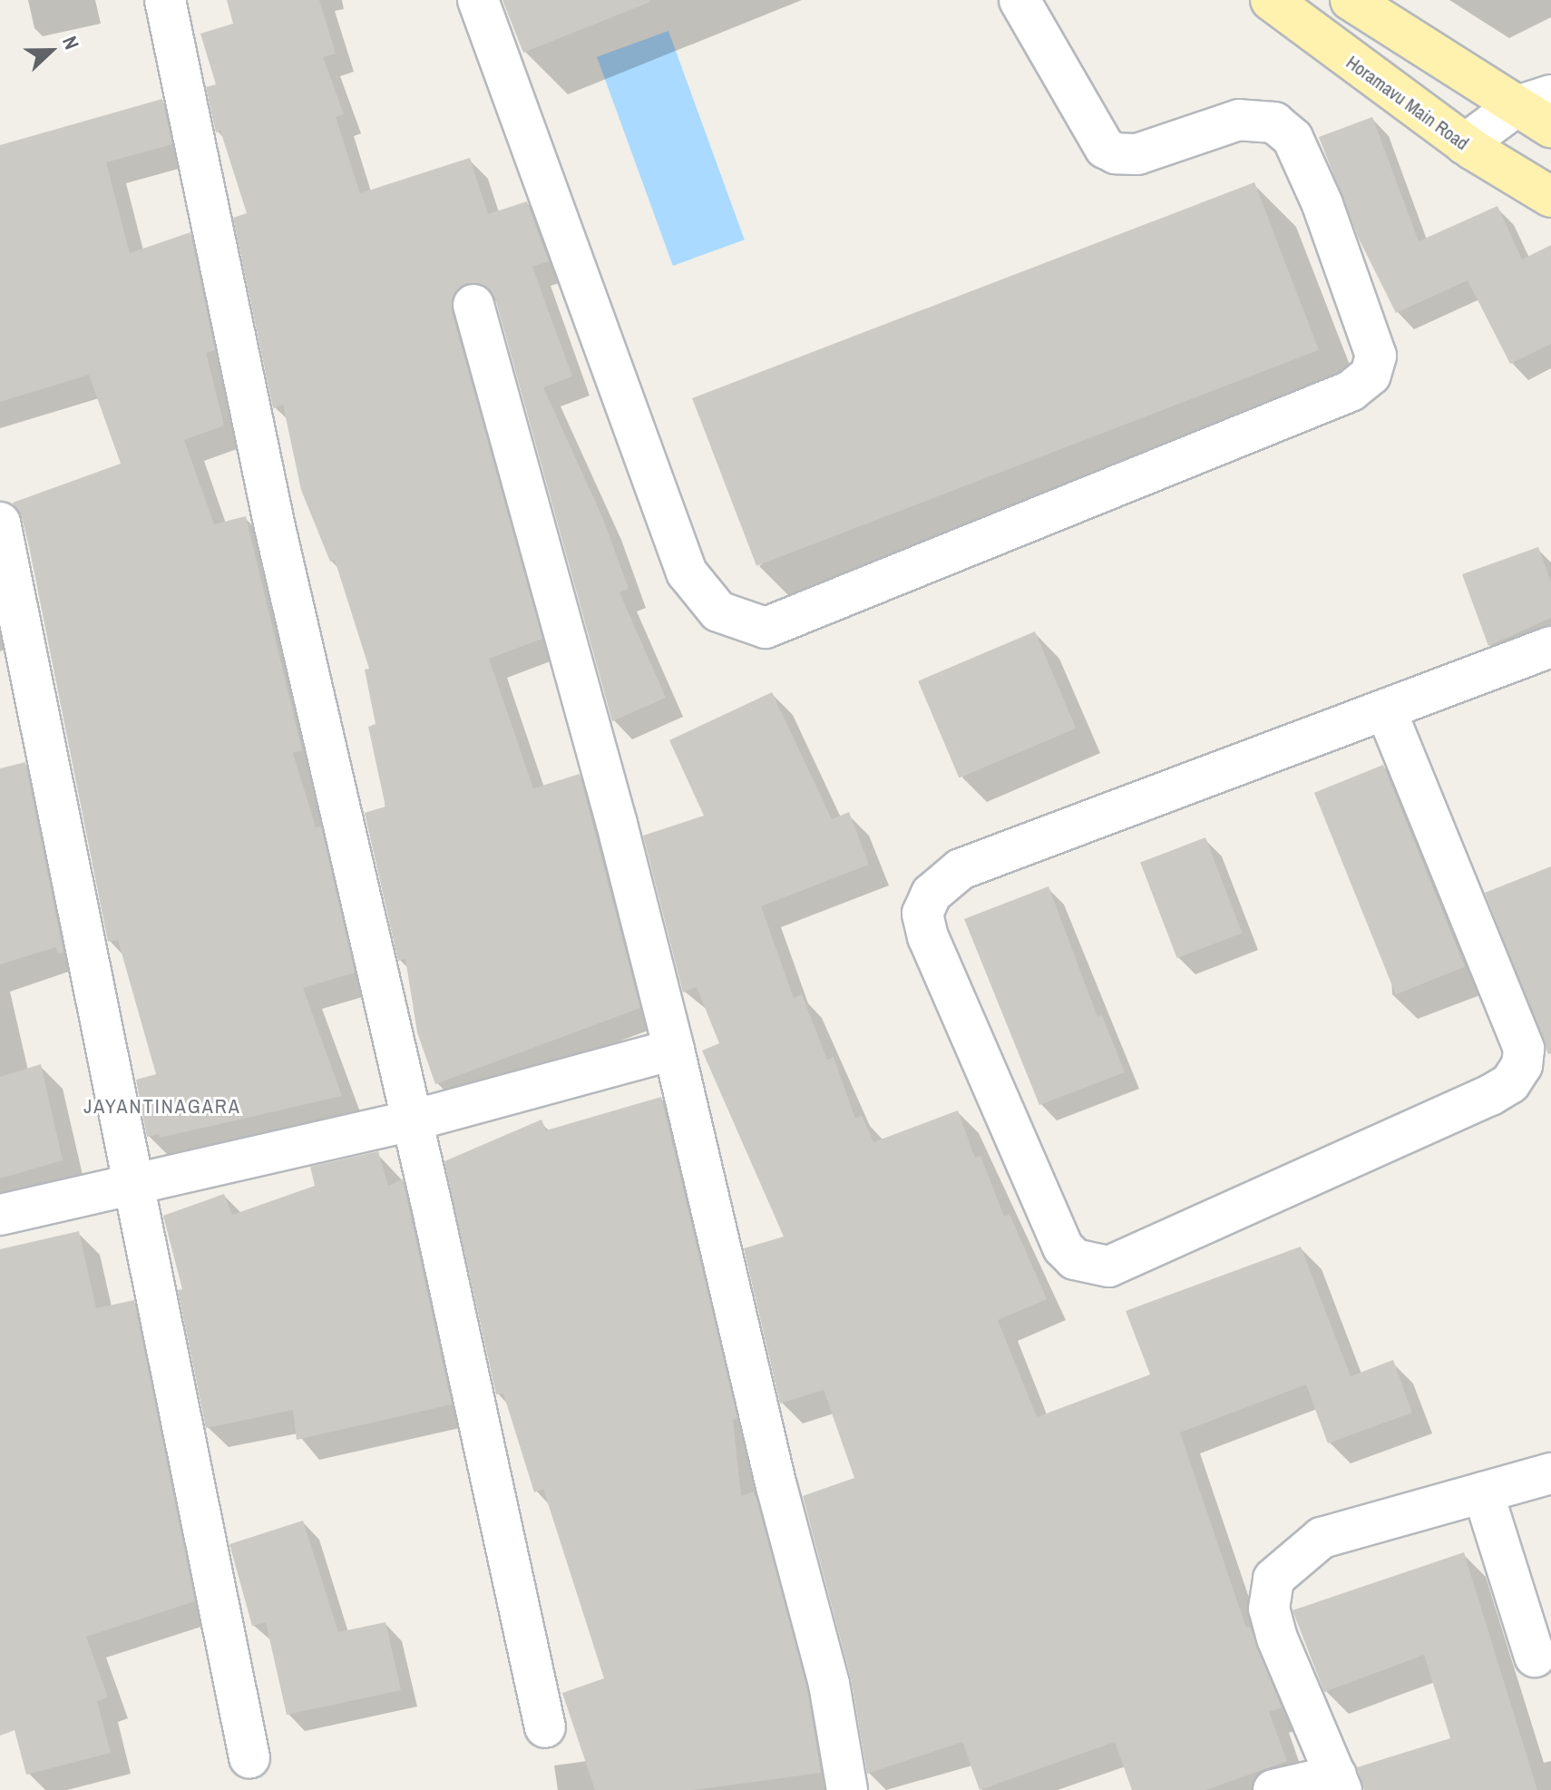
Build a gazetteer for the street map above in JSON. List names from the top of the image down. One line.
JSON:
{"streets":{"main road":["Horamavu Main Road"]},"districts":["JAYANTINAGARA"],"north":"right"}
